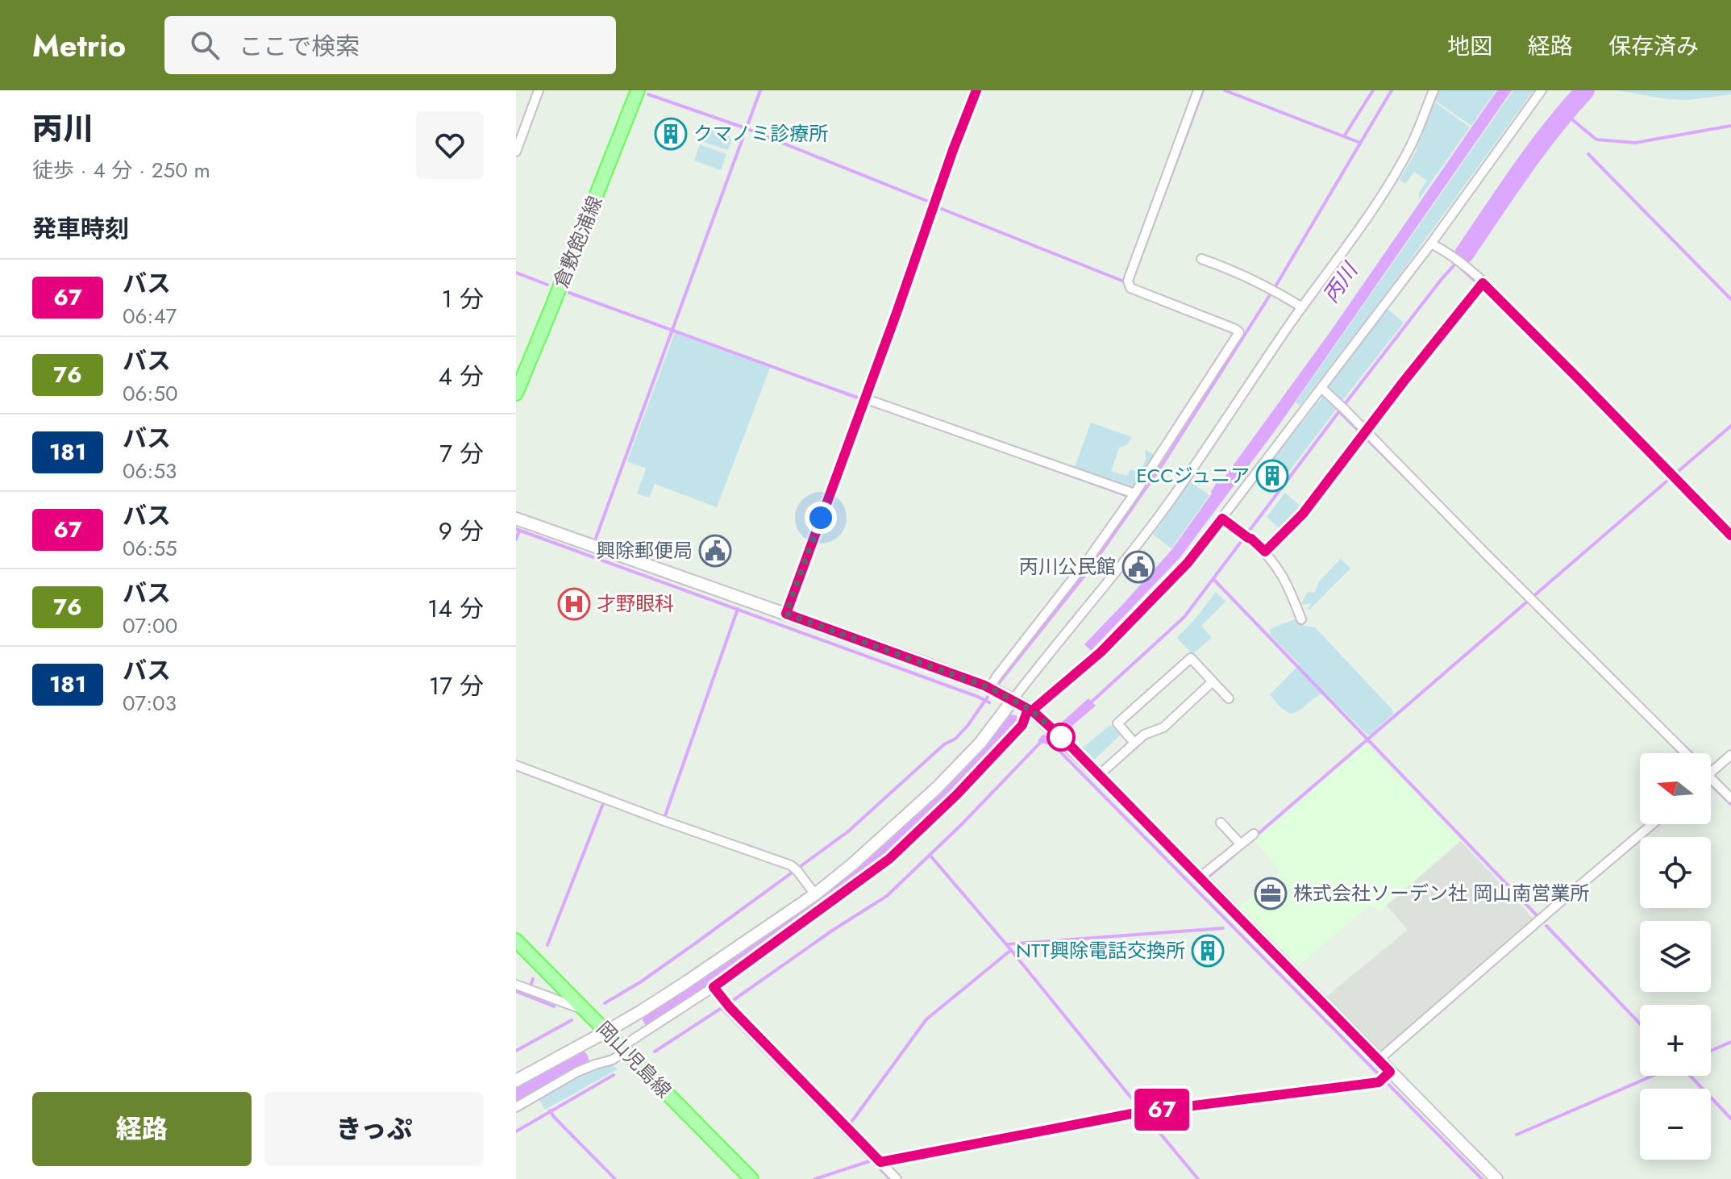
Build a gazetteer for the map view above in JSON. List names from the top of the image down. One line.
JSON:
{"streets":{"main road":["倉敷飽浦線","岡山児島線"]},"water":["丙川"],"places":{"building":["クマノミ診療所","ECCジュニア","NTT興除電話交換所"],"public building":["興除郵便局","丙川公民館"],"hospital":["才野眼科"],"office":["株式会社ソーデン社 岡山南営業所"]},"lines":["bus line 67"],"north":"left","page":{"header":"Metrio","search":"ここで検索","nav":["地図","経路","保存済み"],"heading":[["丙川","徒歩 · 4 分 · 250 m"],"発車時刻"],"on_map":"67","list":[{"mark":"67","name":"バス","note":"06:47","value":"1 分"},{"mark":"76","name":"バス","note":"06:50","value":"4 分"},{"mark":"181","name":"バス","note":"06:53","value":"7 分"},{"mark":"67","name":"バス","note":"06:55","value":"9 分"},{"mark":"76","name":"バス","note":"07:00","value":"14 分"},{"mark":"181","name":"バス","note":"07:03","value":"17 分"}],"map_buttons":["+","−"],"buttons":["経路","きっぷ"]}}
